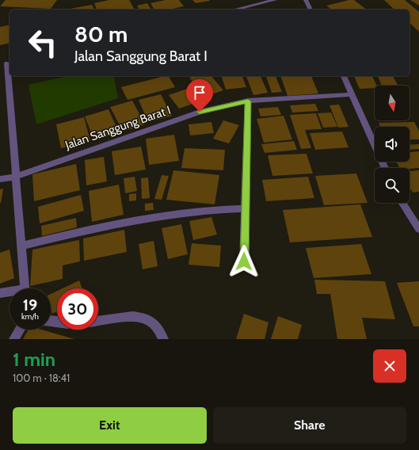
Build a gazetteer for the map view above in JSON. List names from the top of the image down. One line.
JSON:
{"streets":{"street":["Jalan Sanggung Barat I"]},"north":"bottom","page":{"turn":["80 m","Jalan Sanggung Barat I"],"speed":"19 km/h","limit":"30","heading":["1 min","100 m · 18:41"],"buttons":["Exit","Share"]}}
